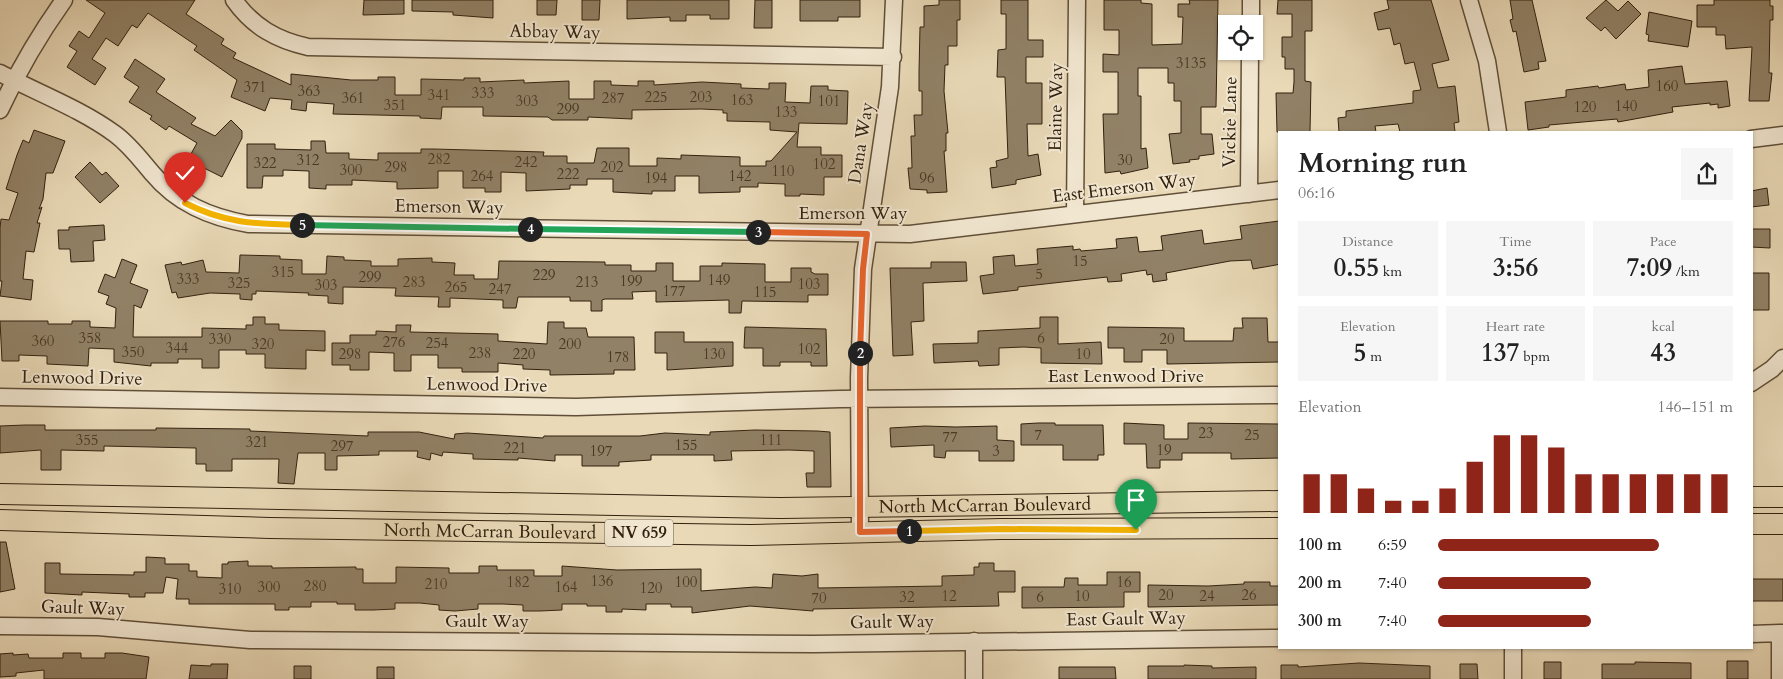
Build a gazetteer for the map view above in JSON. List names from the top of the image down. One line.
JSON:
{"streets":{"main road":["North McCarran Boulevard","NV 659"],"street":["Abbay Way","Elaine Way","Vickie Lane","Dana Way","East Emerson Way","Emerson Way","East Lenwood Drive","Lenwood Drive","Gault Way","East Gault Way"]},"crossings":[["Abbay Way","Dana Way"],["Elaine Way","East Emerson Way"],["Vickie Lane","East Emerson Way"],["Dana Way","Emerson Way"],["Dana Way","Lenwood Drive"],["Dana Way","North McCarran Boulevard"],["East Emerson Way","Emerson Way"],["East Lenwood Drive","Lenwood Drive"],["Gault Way","East Gault Way"]],"house_numbers":["3135","160","371","363","333","341","225","203","361","287","163","303","101","351","140","120","299","133","282","312","30","242","322","102","298","202","300","110","222","264","142","194","96","15","315","5","229","299","333","149","199","283","213","325","103","303","265","247","177","115","358","6","330","20","360","276","254","320","200","344","102","350","238","298","220","130","10","178","23","7","25","77","355","111","321","155","297","221","19","197","3","136","182","100","16","210","280","300","164","120","310","20","26","12","10","24","32","6","70"],"page":{"heading":["Morning run","06:16"],"pins":["5","4","3","2","1"],"stats":[["Distance","0.55 km"],["Time","3:56"],["Pace","7:09 /km"],["Elevation","5 m"],["Heart rate","137 bpm"],["kcal","43"]],"chart":["Elevation","146–151 m"],"list":[{"name":"100 m","note":"6:59"},{"name":"200 m","note":"7:40"},{"name":"300 m","note":"7:40"}]}}
